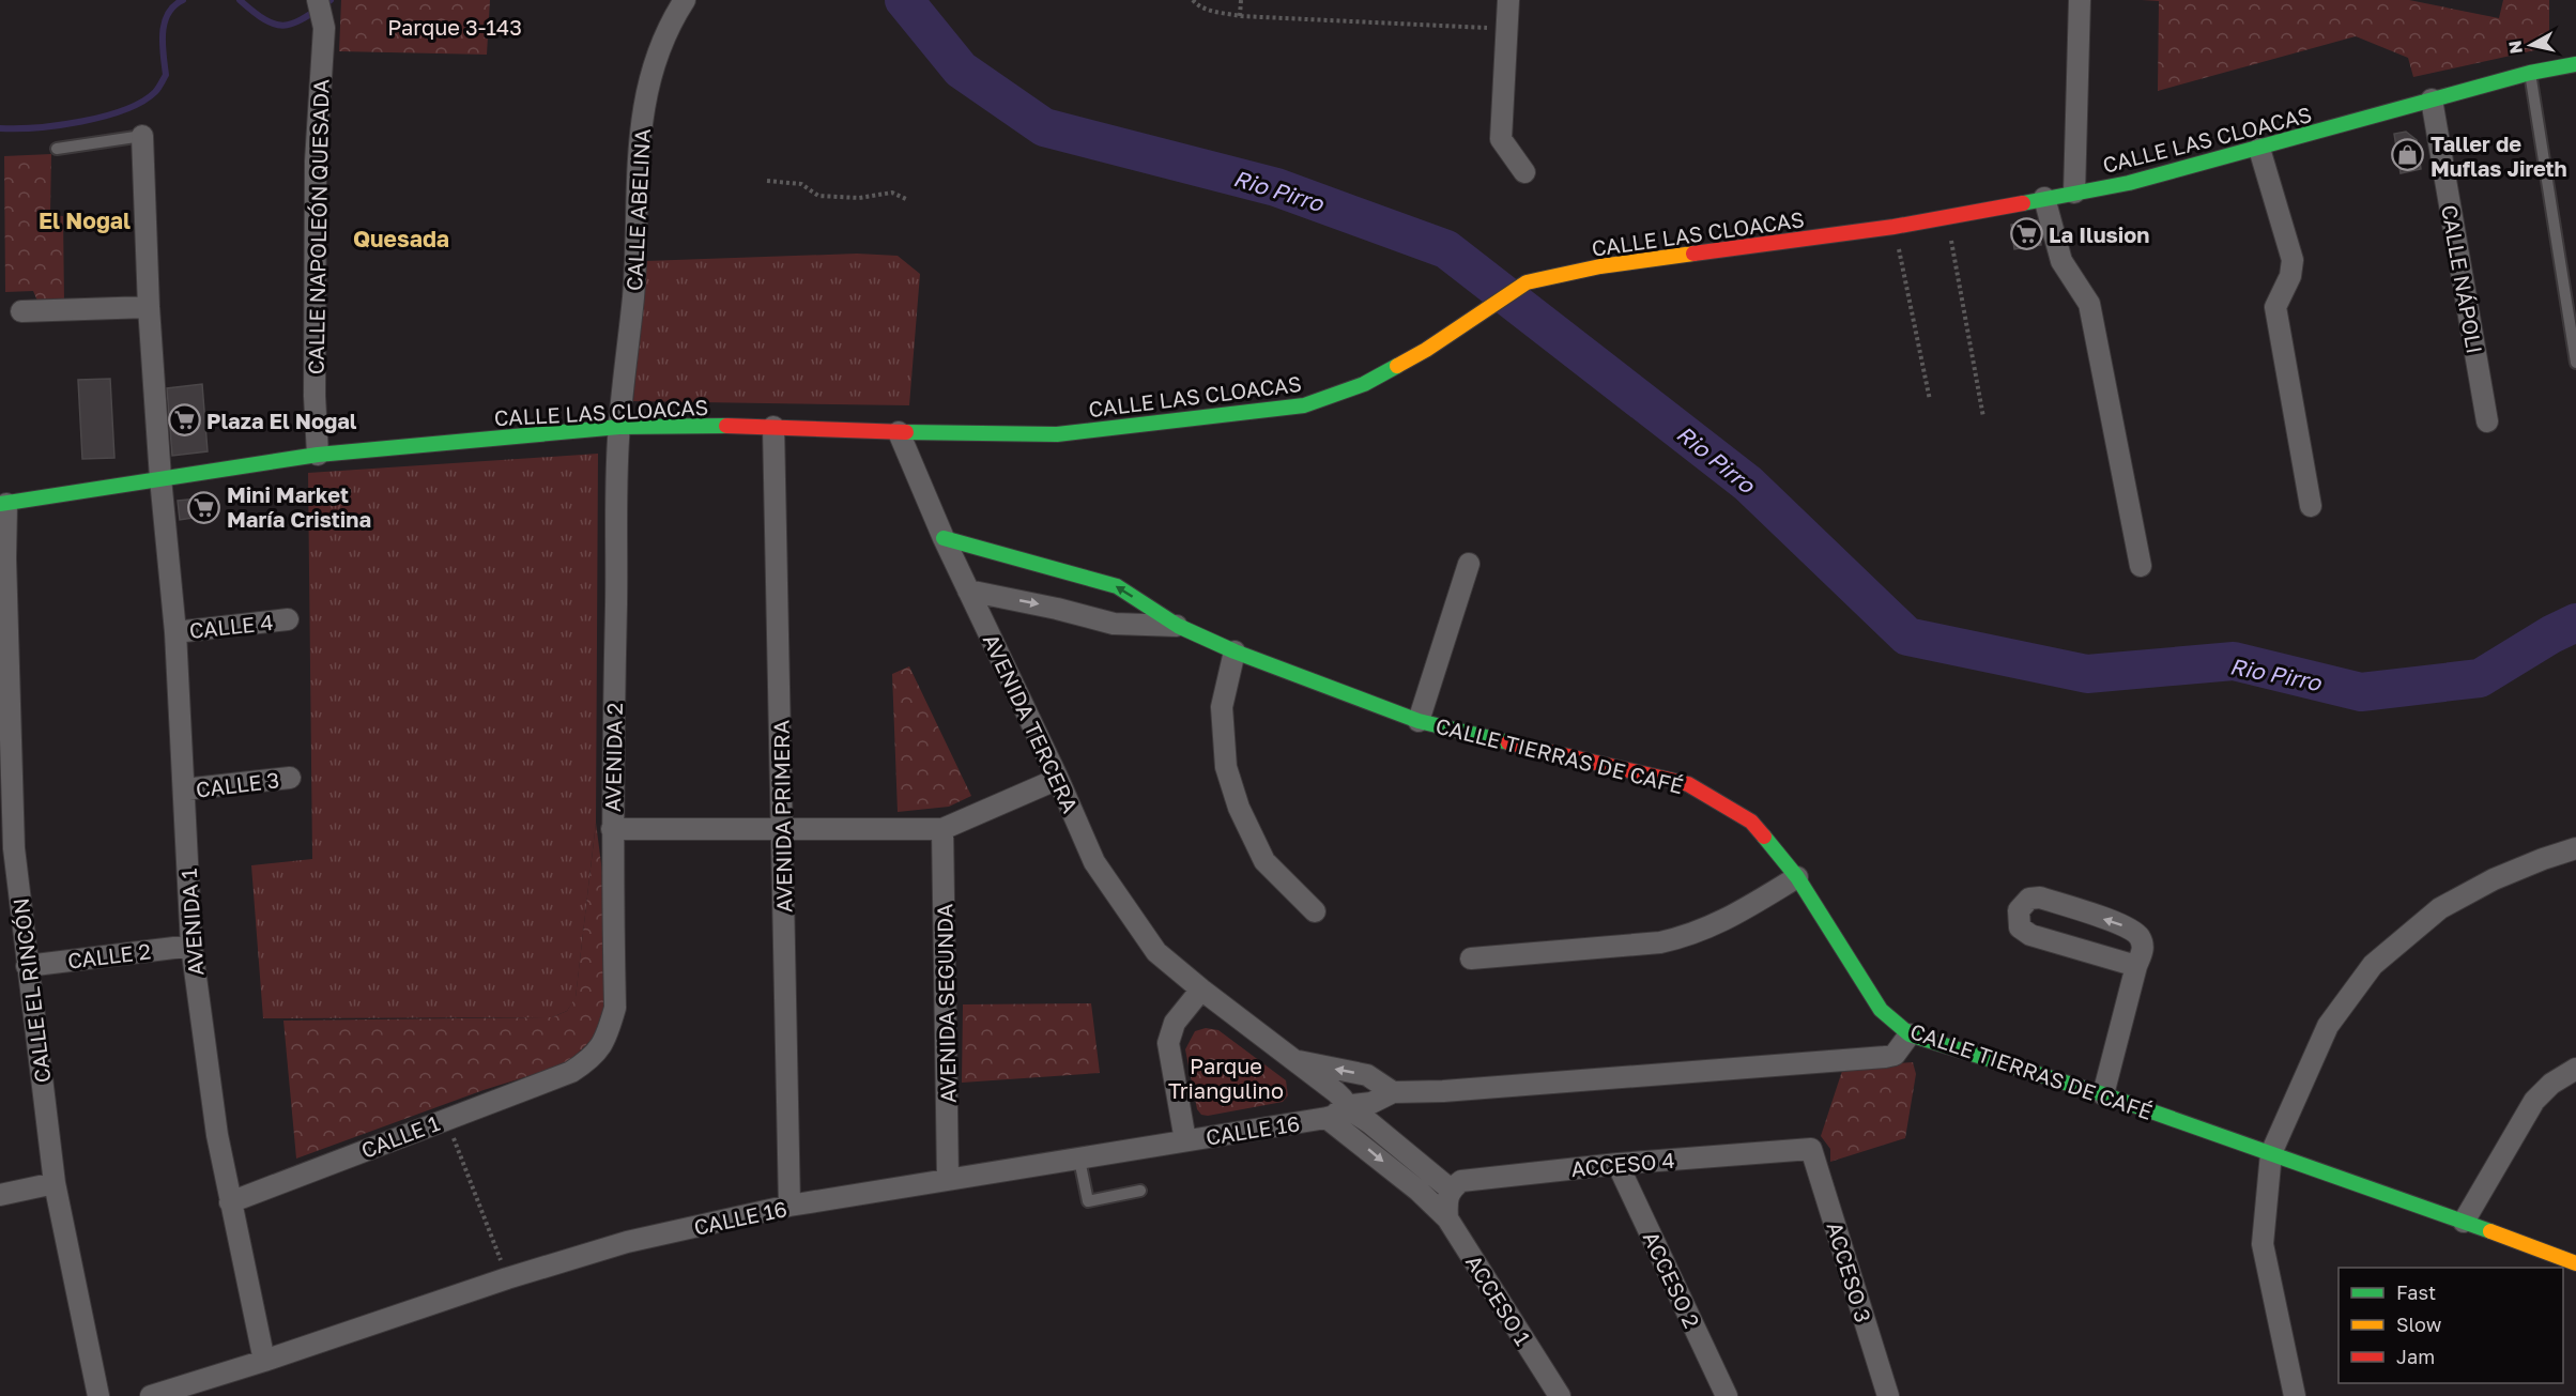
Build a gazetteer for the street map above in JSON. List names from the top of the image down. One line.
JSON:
{"streets":{"street":["CALLE LAS CLOACAS","CALLE ABELINA","CALLE NAPOLEÓN QUESADA","CALLE NÁPOLI","CALLE 4","AVENIDA TERCERA","CALLE TIERRAS DE CAFÉ","AVENIDA 2","CALLE 3","AVENIDA PRIMERA","AVENIDA 1","CALLE 2","CALLE EL RINCÓN","AVENIDA SEGUNDA","CALLE 16","CALLE 1","ACCESO 4","ACCESO 3","ACCESO 2","ACCESO 1"]},"crossings":[["CALLE LAS CLOACAS","CALLE ABELINA"],["CALLE LAS CLOACAS","CALLE NAPOLEÓN QUESADA"],["CALLE LAS CLOACAS","CALLE NÁPOLI"],["CALLE LAS CLOACAS","AVENIDA TERCERA"],["CALLE LAS CLOACAS","AVENIDA 2"],["CALLE LAS CLOACAS","AVENIDA PRIMERA"],["CALLE LAS CLOACAS","AVENIDA 1"],["CALLE LAS CLOACAS","CALLE EL RINCÓN"],["CALLE ABELINA","AVENIDA 2"],["CALLE 4","AVENIDA 1"],["AVENIDA TERCERA","CALLE TIERRAS DE CAFÉ"],["AVENIDA TERCERA","CALLE 16"],["AVENIDA 2","CALLE 1"],["CALLE 3","AVENIDA 1"],["AVENIDA PRIMERA","CALLE 16"],["AVENIDA 1","CALLE 2"],["AVENIDA 1","CALLE 16"],["AVENIDA 1","CALLE 1"],["CALLE 2","CALLE EL RINCÓN"],["AVENIDA SEGUNDA","CALLE 16"],["ACCESO 4","ACCESO 3"],["ACCESO 4","ACCESO 2"],["ACCESO 4","ACCESO 1"]],"districts":["El Nogal","Quesada"],"water":["Rio Pirro"],"parks":["Parque 3-143","Parque Triangulino"],"places":{"shop":["Taller de Muflas Jireth"],"supermarket":["La Ilusion","Plaza El Nogal","Mini Market María Cristina"]},"legend":["Fast","Slow","Jam"],"north":"left"}
